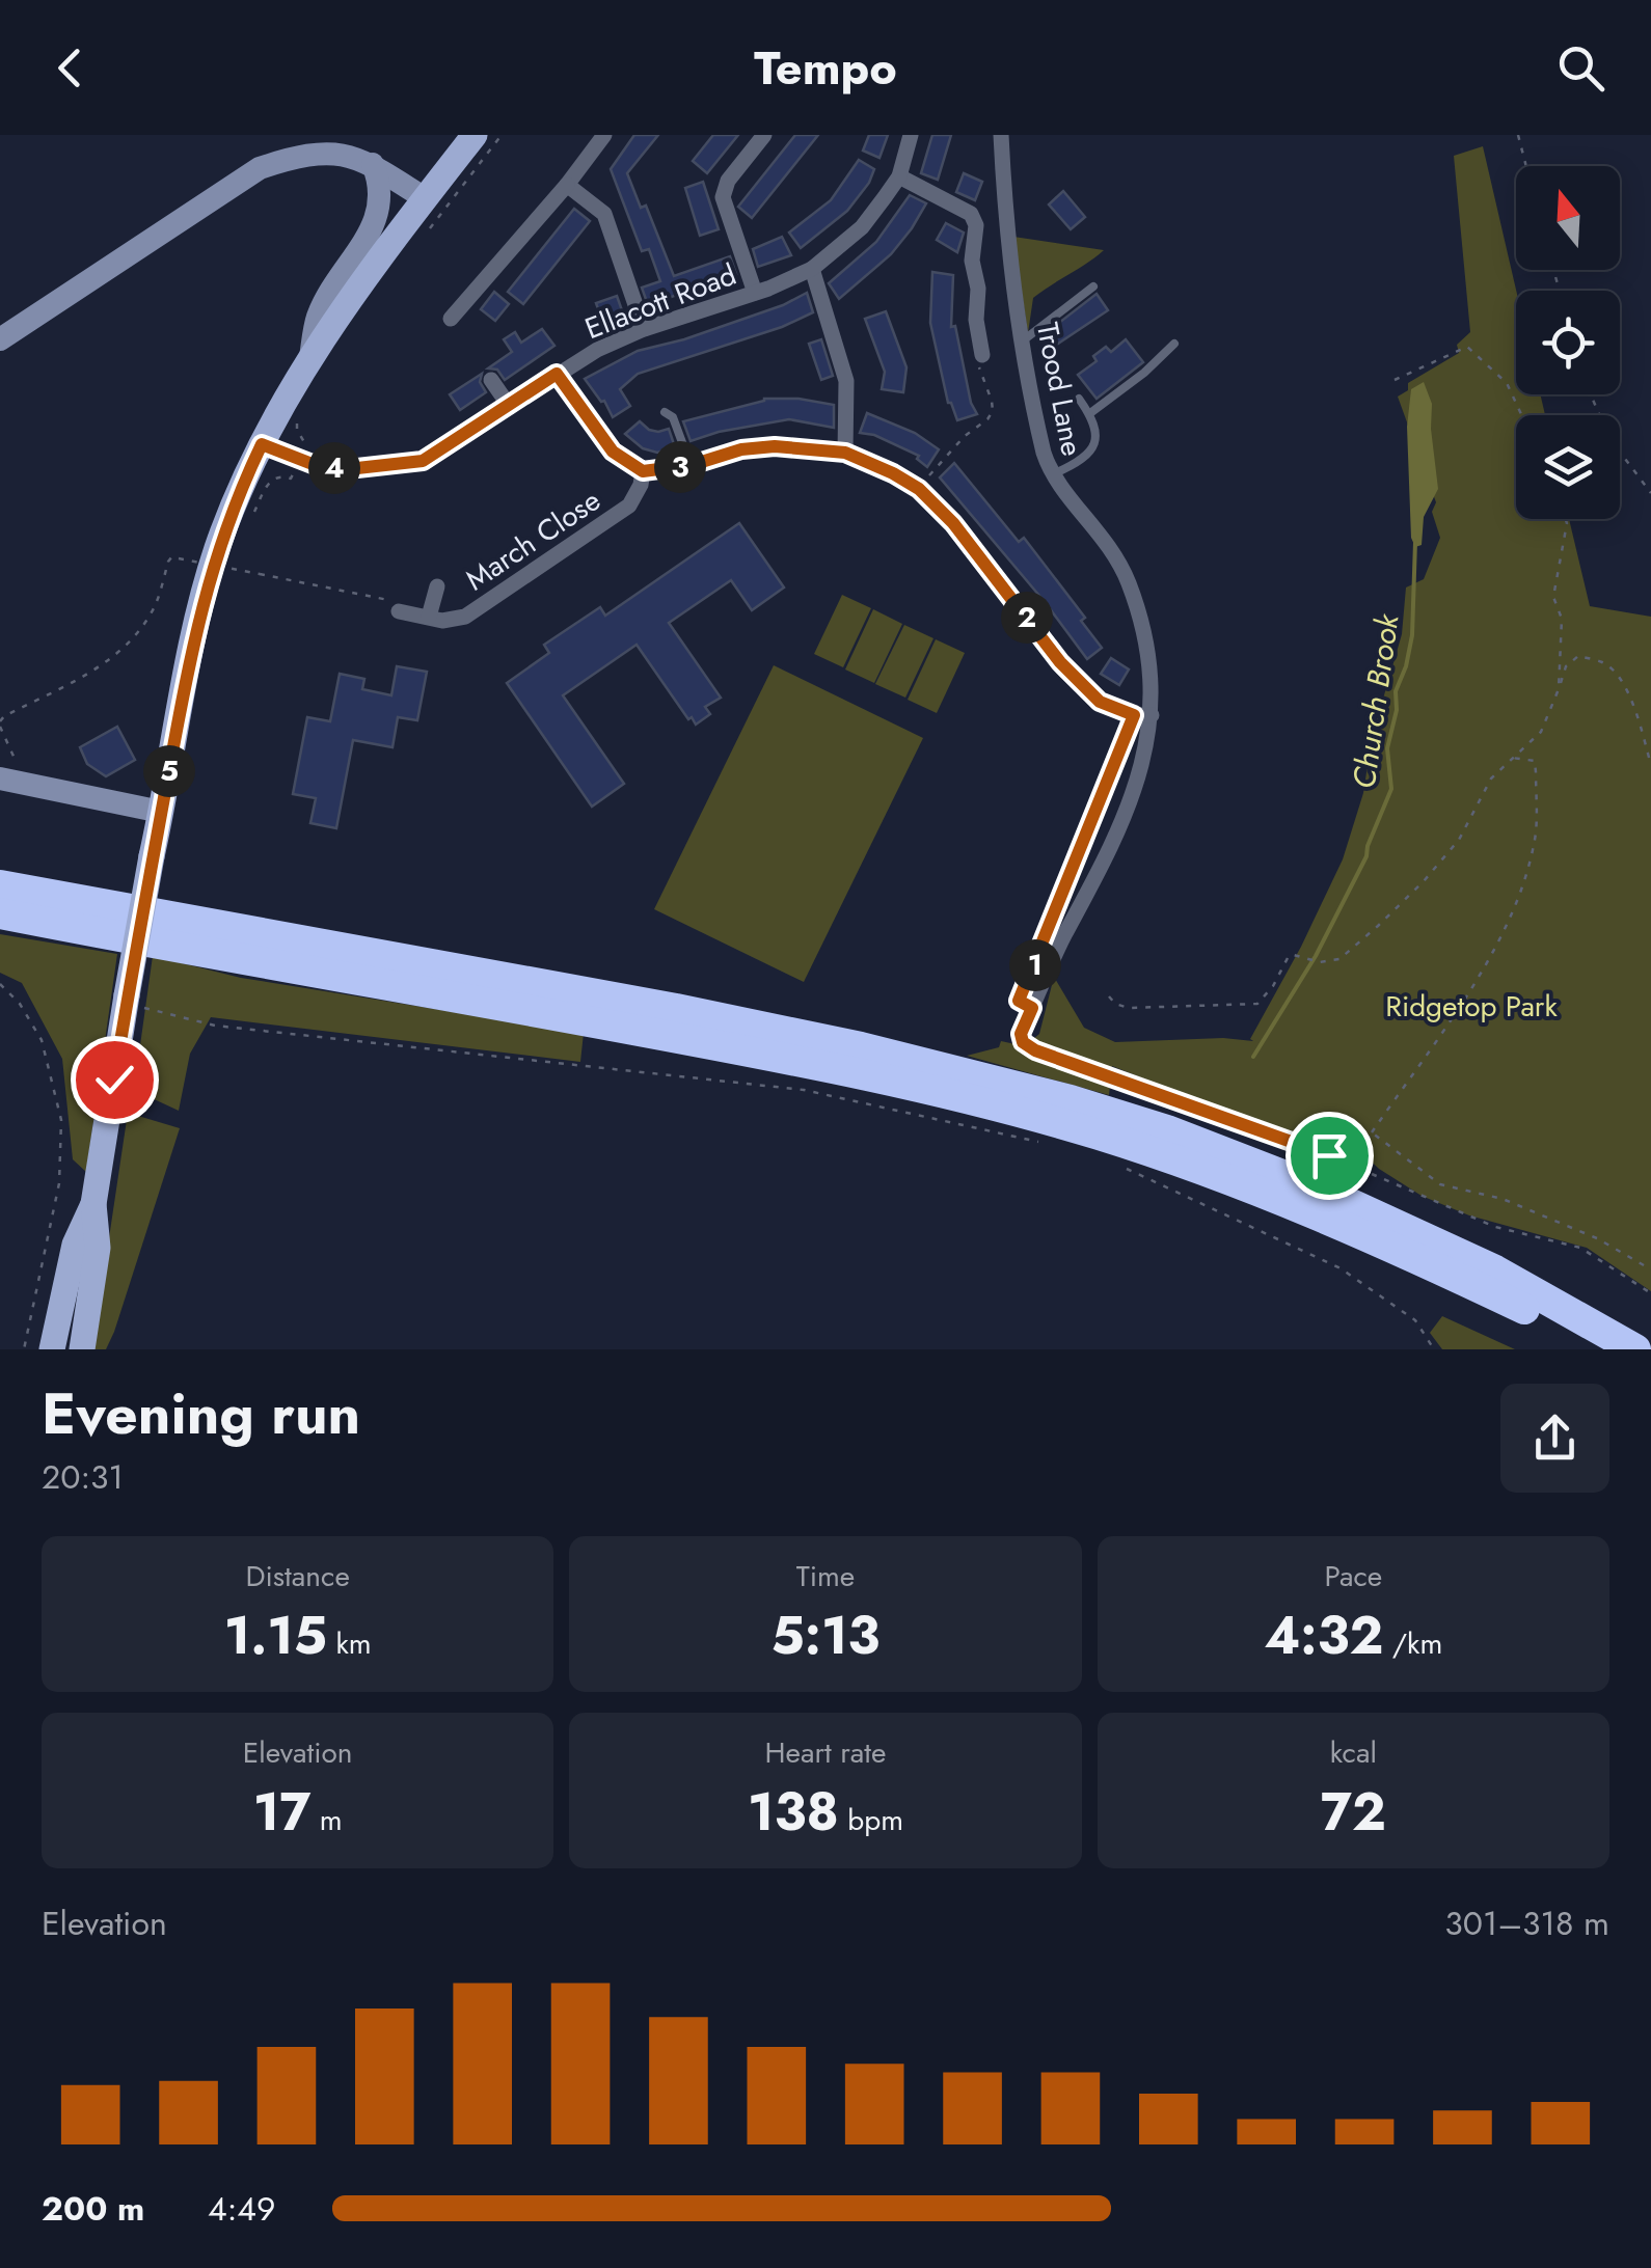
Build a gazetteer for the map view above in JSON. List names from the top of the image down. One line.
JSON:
{"streets":{"street":["Ellacott Road","Trood Lane","March Close"]},"water":["Church Brook"],"parks":["Ridgetop Park"],"north":"top","page":{"header":"Tempo","pins":["3","4","2","5","1"],"heading":["Evening run","20:31"],"stats":[["Distance","1.15 km"],["Time","5:13"],["Pace","4:32 /km"],["Elevation","17 m"],["Heart rate","138 bpm"],["kcal","72"]],"chart":["Elevation","301–318 m"],"list":[{"name":"200 m","note":"4:49"}]}}
